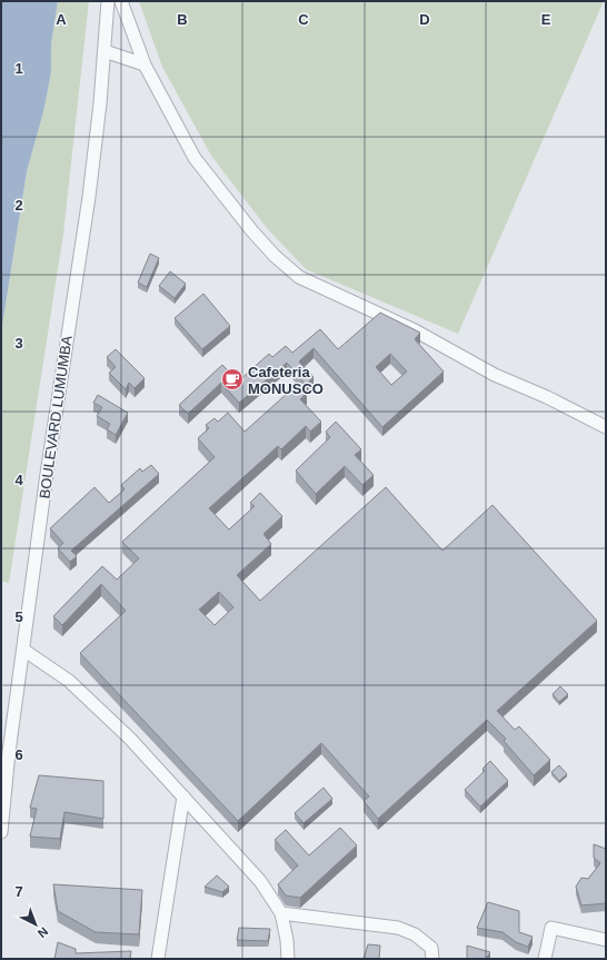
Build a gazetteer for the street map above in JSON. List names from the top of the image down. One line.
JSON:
{"streets":{"street":["BOULEVARD LUMUMBA"]},"places":{"cafe":["Cafeteria MONUSCO"]},"north":"bottom right","grid":{"columns":["A","B","C","D","E"],"rows":["1","2","3","4","5","6","7"]}}
